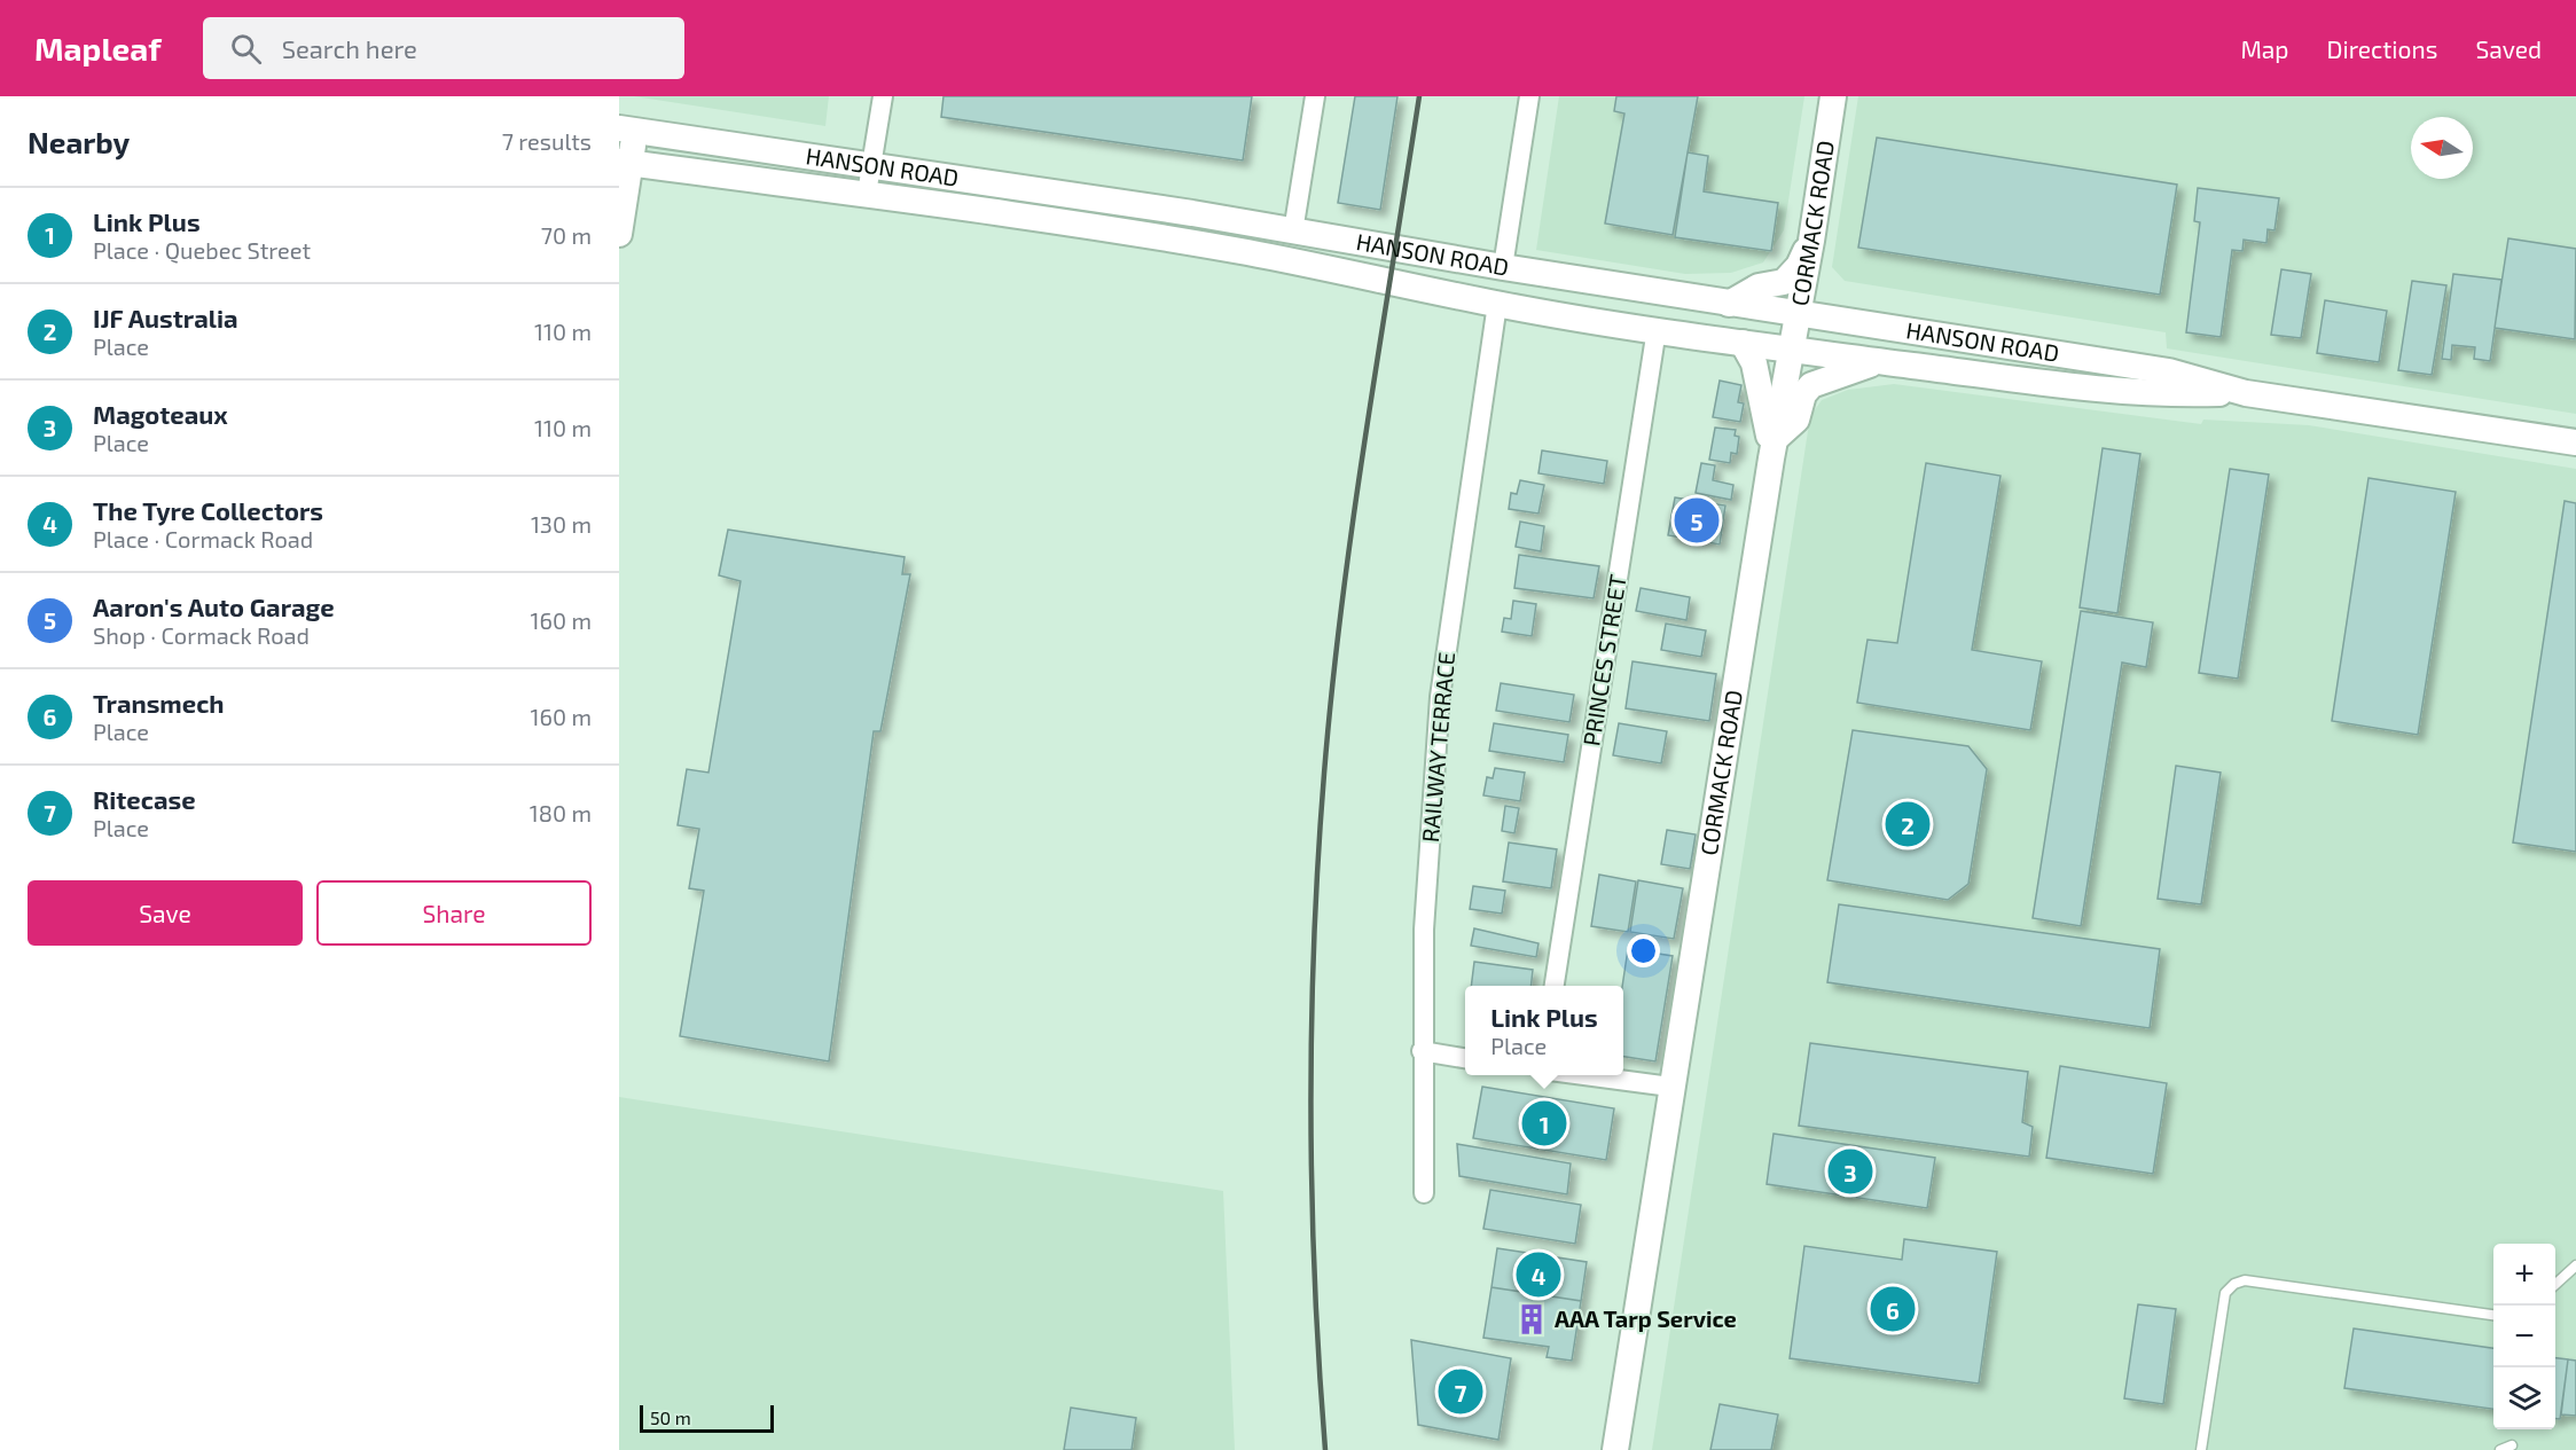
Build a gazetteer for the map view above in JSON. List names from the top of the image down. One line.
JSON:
{"streets":{"main road":["HANSON ROAD","CORMACK ROAD"],"street":["PRINCES STREET","RAILWAY TERRACE"]},"crossings":[["HANSON ROAD","CORMACK ROAD"],["HANSON ROAD","PRINCES STREET"],["HANSON ROAD","RAILWAY TERRACE"]],"places":{"building":["AAA Tarp Service"]},"scale_bar":"50 m","north":"left","page":{"header":"Mapleaf","search":"Search here","nav":["Map","Directions","Saved"],"heading":["Nearby","7 results"],"list":[{"mark":"1","name":"Link Plus","note":"Place · Quebec Street","value":"70 m"},{"mark":"2","name":"IJF Australia","note":"Place","value":"110 m"},{"mark":"3","name":"Magoteaux","note":"Place","value":"110 m"},{"mark":"4","name":"The Tyre Collectors","note":"Place · Cormack Road","value":"130 m"},{"mark":"5","name":"Aaron's Auto Garage","note":"Shop · Cormack Road","value":"160 m"},{"mark":"6","name":"Transmech","note":"Place","value":"160 m"},{"mark":"7","name":"Ritecase","note":"Place","value":"180 m"}],"pins":["5","2","1","3","4","6","7"],"buttons":["Save","Share"],"popup":["Link Plus","Place"],"map_buttons":["+","−"],"scale":"50 m"}}
